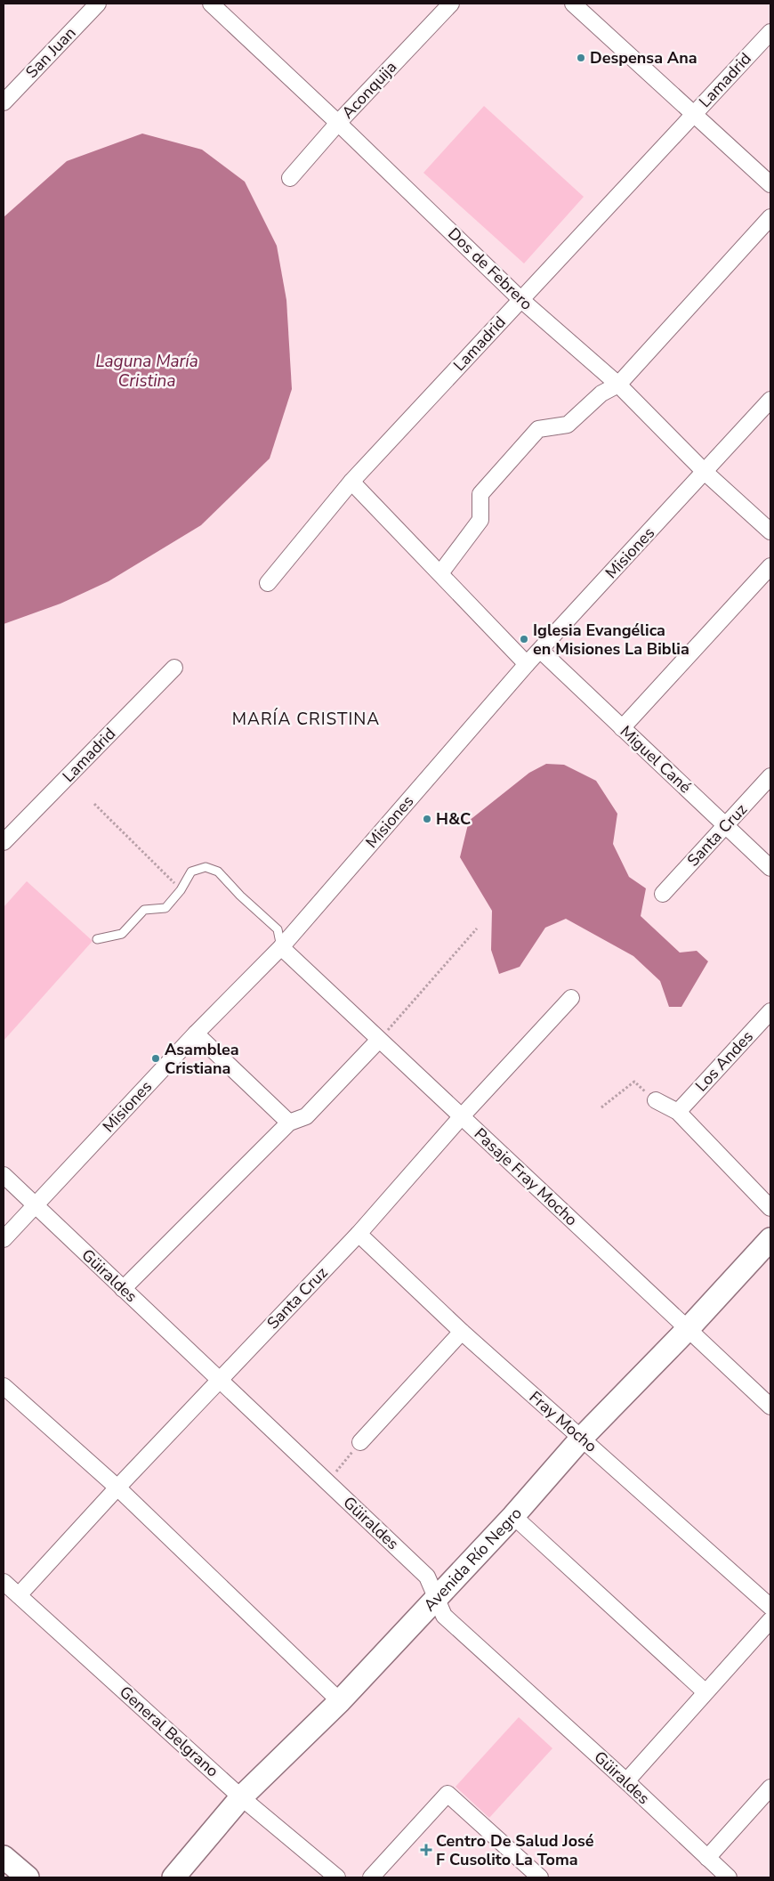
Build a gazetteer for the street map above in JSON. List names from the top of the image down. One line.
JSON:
{"streets":{"street":["San Juan","Lamadrid","Aconquija","Dos de Febrero","Misiones","Miguel Cané","Santa Cruz","Los Andes","Pasaje Fray Mocho","Güiraldes","Fray Mocho","Avenida Río Negro","General Belgrano"]},"crossings":[["Lamadrid","Dos de Febrero"],["Aconquija","Dos de Febrero"],["Dos de Febrero","Misiones"],["Misiones","Miguel Cané"],["Misiones","Pasaje Fray Mocho"],["Misiones","Güiraldes"],["Miguel Cané","Santa Cruz"],["Santa Cruz","Pasaje Fray Mocho"],["Santa Cruz","Güiraldes"],["Santa Cruz","Fray Mocho"],["Santa Cruz","General Belgrano"],["Pasaje Fray Mocho","Avenida Río Negro"],["Güiraldes","Avenida Río Negro"],["Fray Mocho","Avenida Río Negro"],["Avenida Río Negro","General Belgrano"]],"districts":["MARÍA CRISTINA"],"water":["Laguna María Cristina"],"places":{"other":["Despensa Ana","Iglesia Evangélica en Misiones La Biblia","H&C","Asamblea Cristiana"],"health":["Centro De Salud José F Cusolito La Toma"]}}
